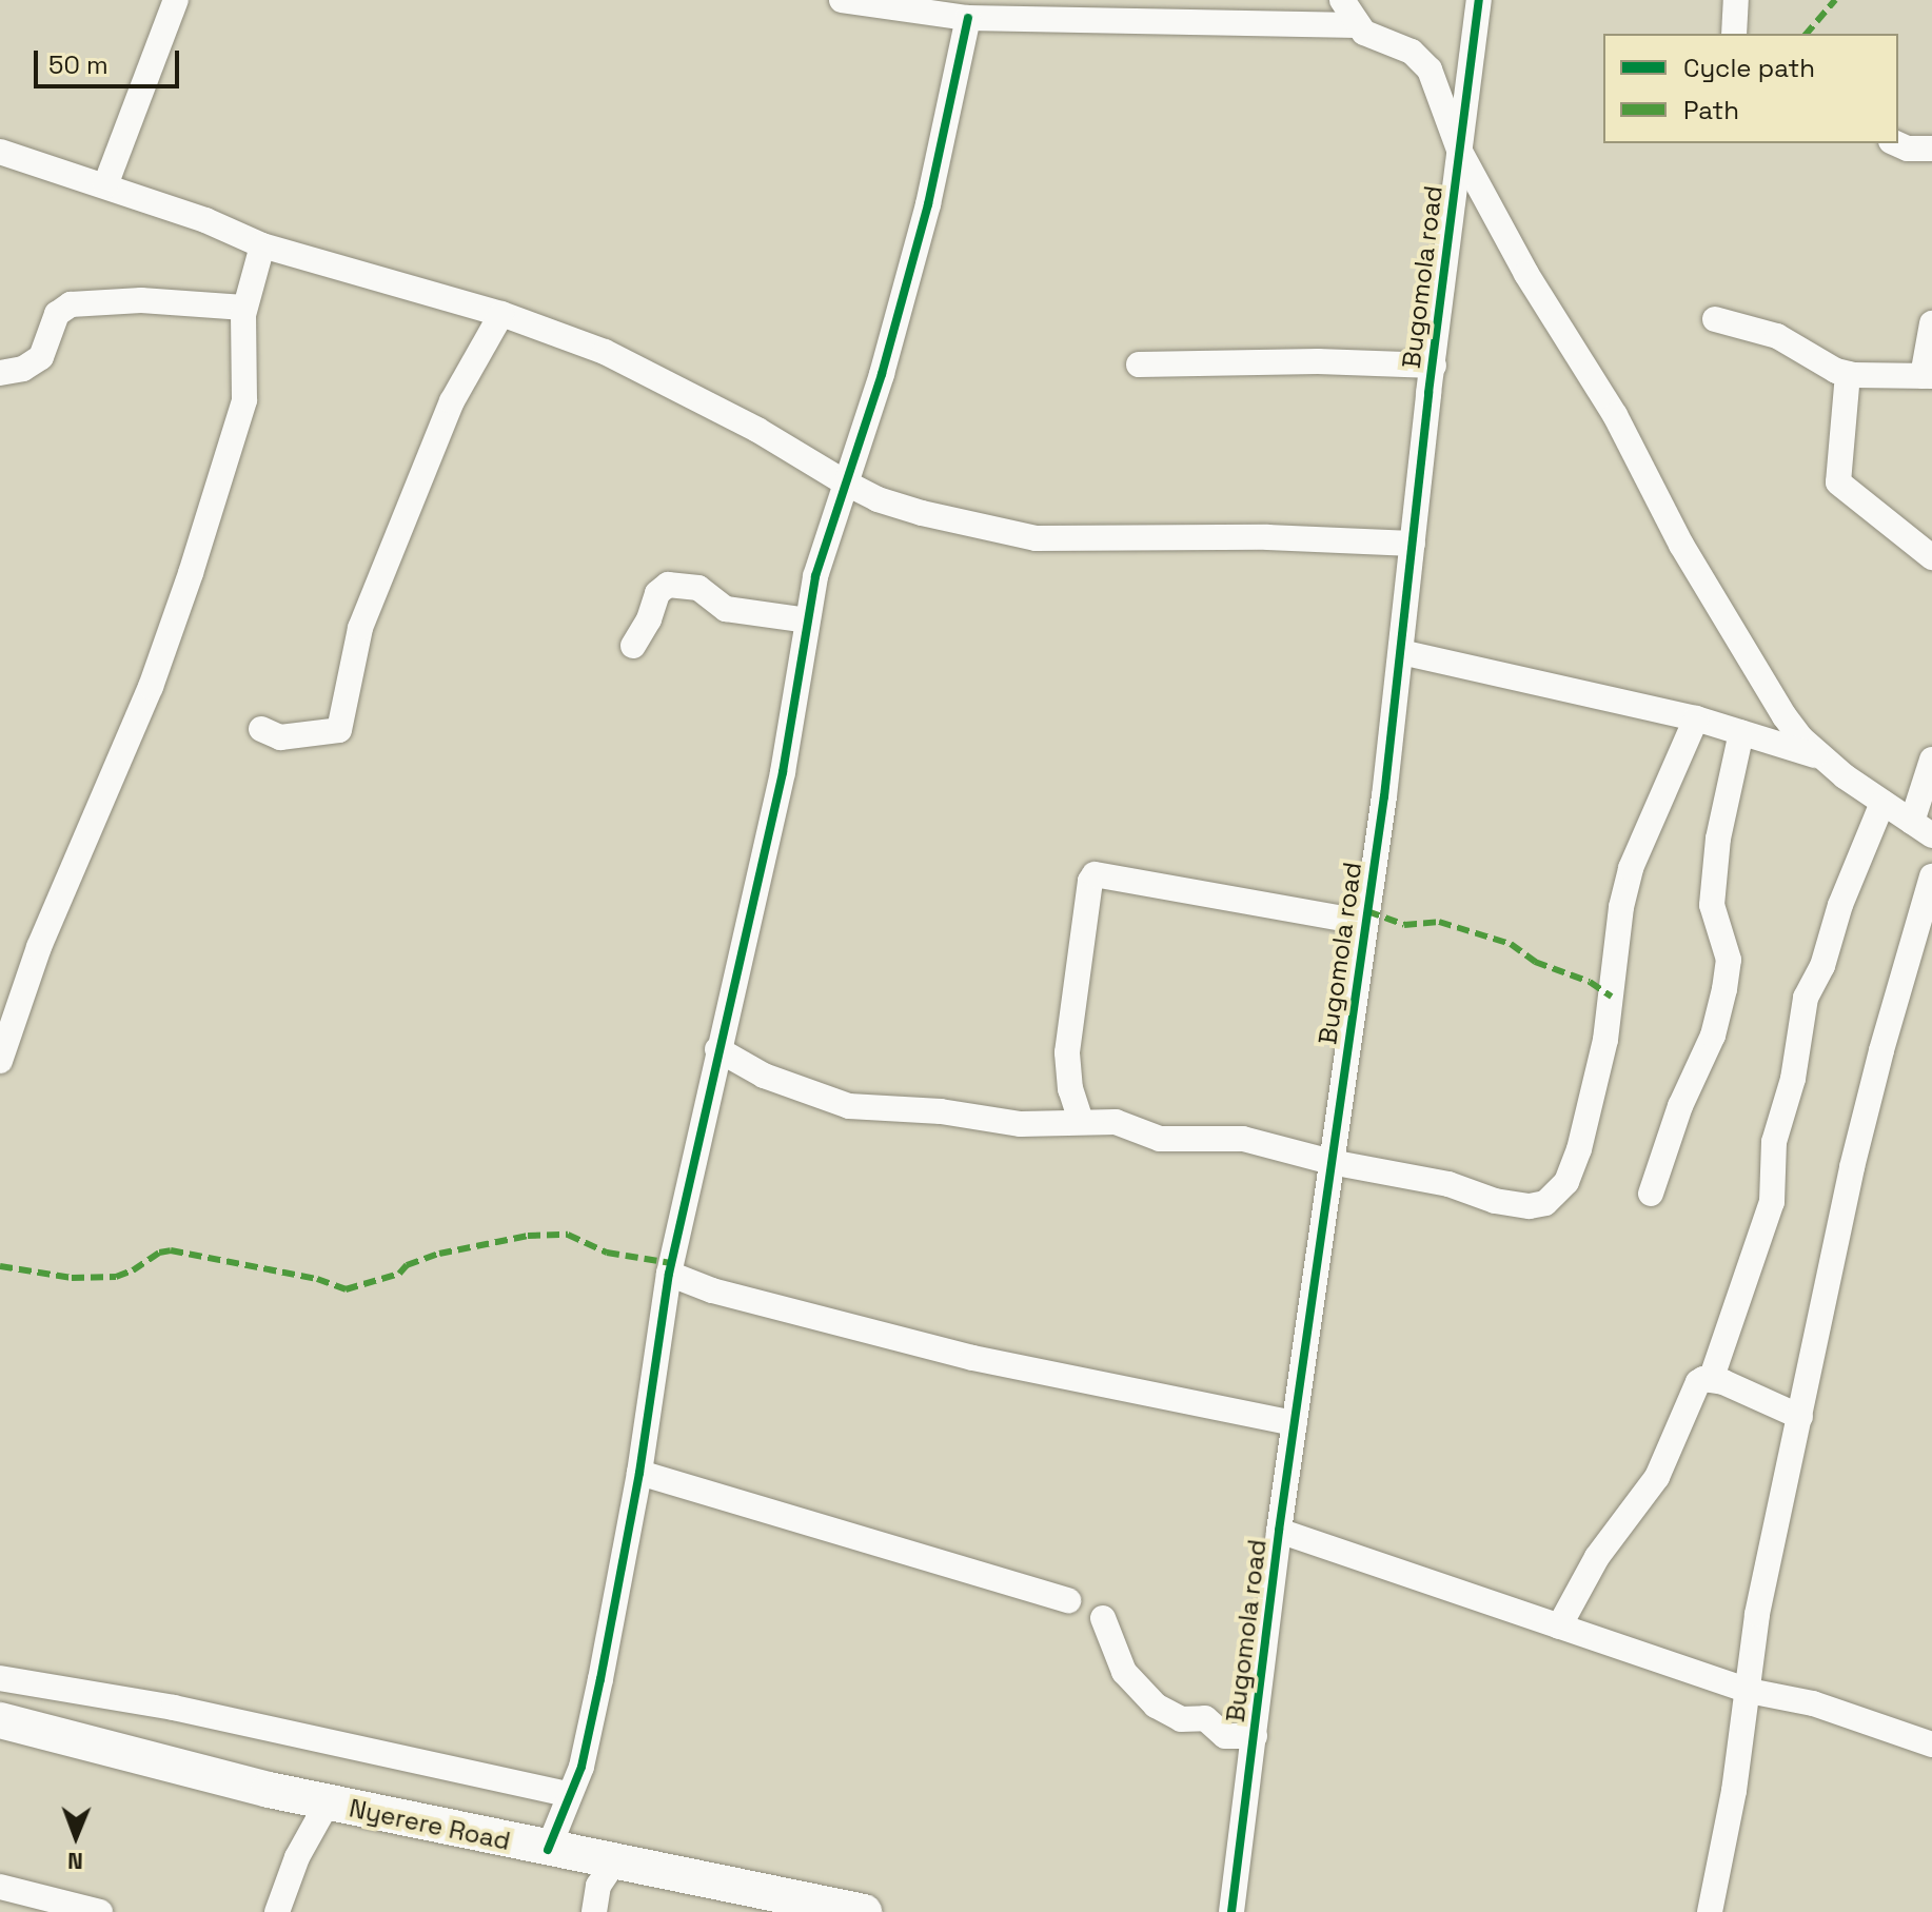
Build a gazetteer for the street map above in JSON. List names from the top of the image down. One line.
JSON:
{"streets":{"highway":["Nyerere Road"],"street":["Bugomola road"]},"legend":["Cycle path","Path"],"scale_bar":"50 m","north":"bottom"}
